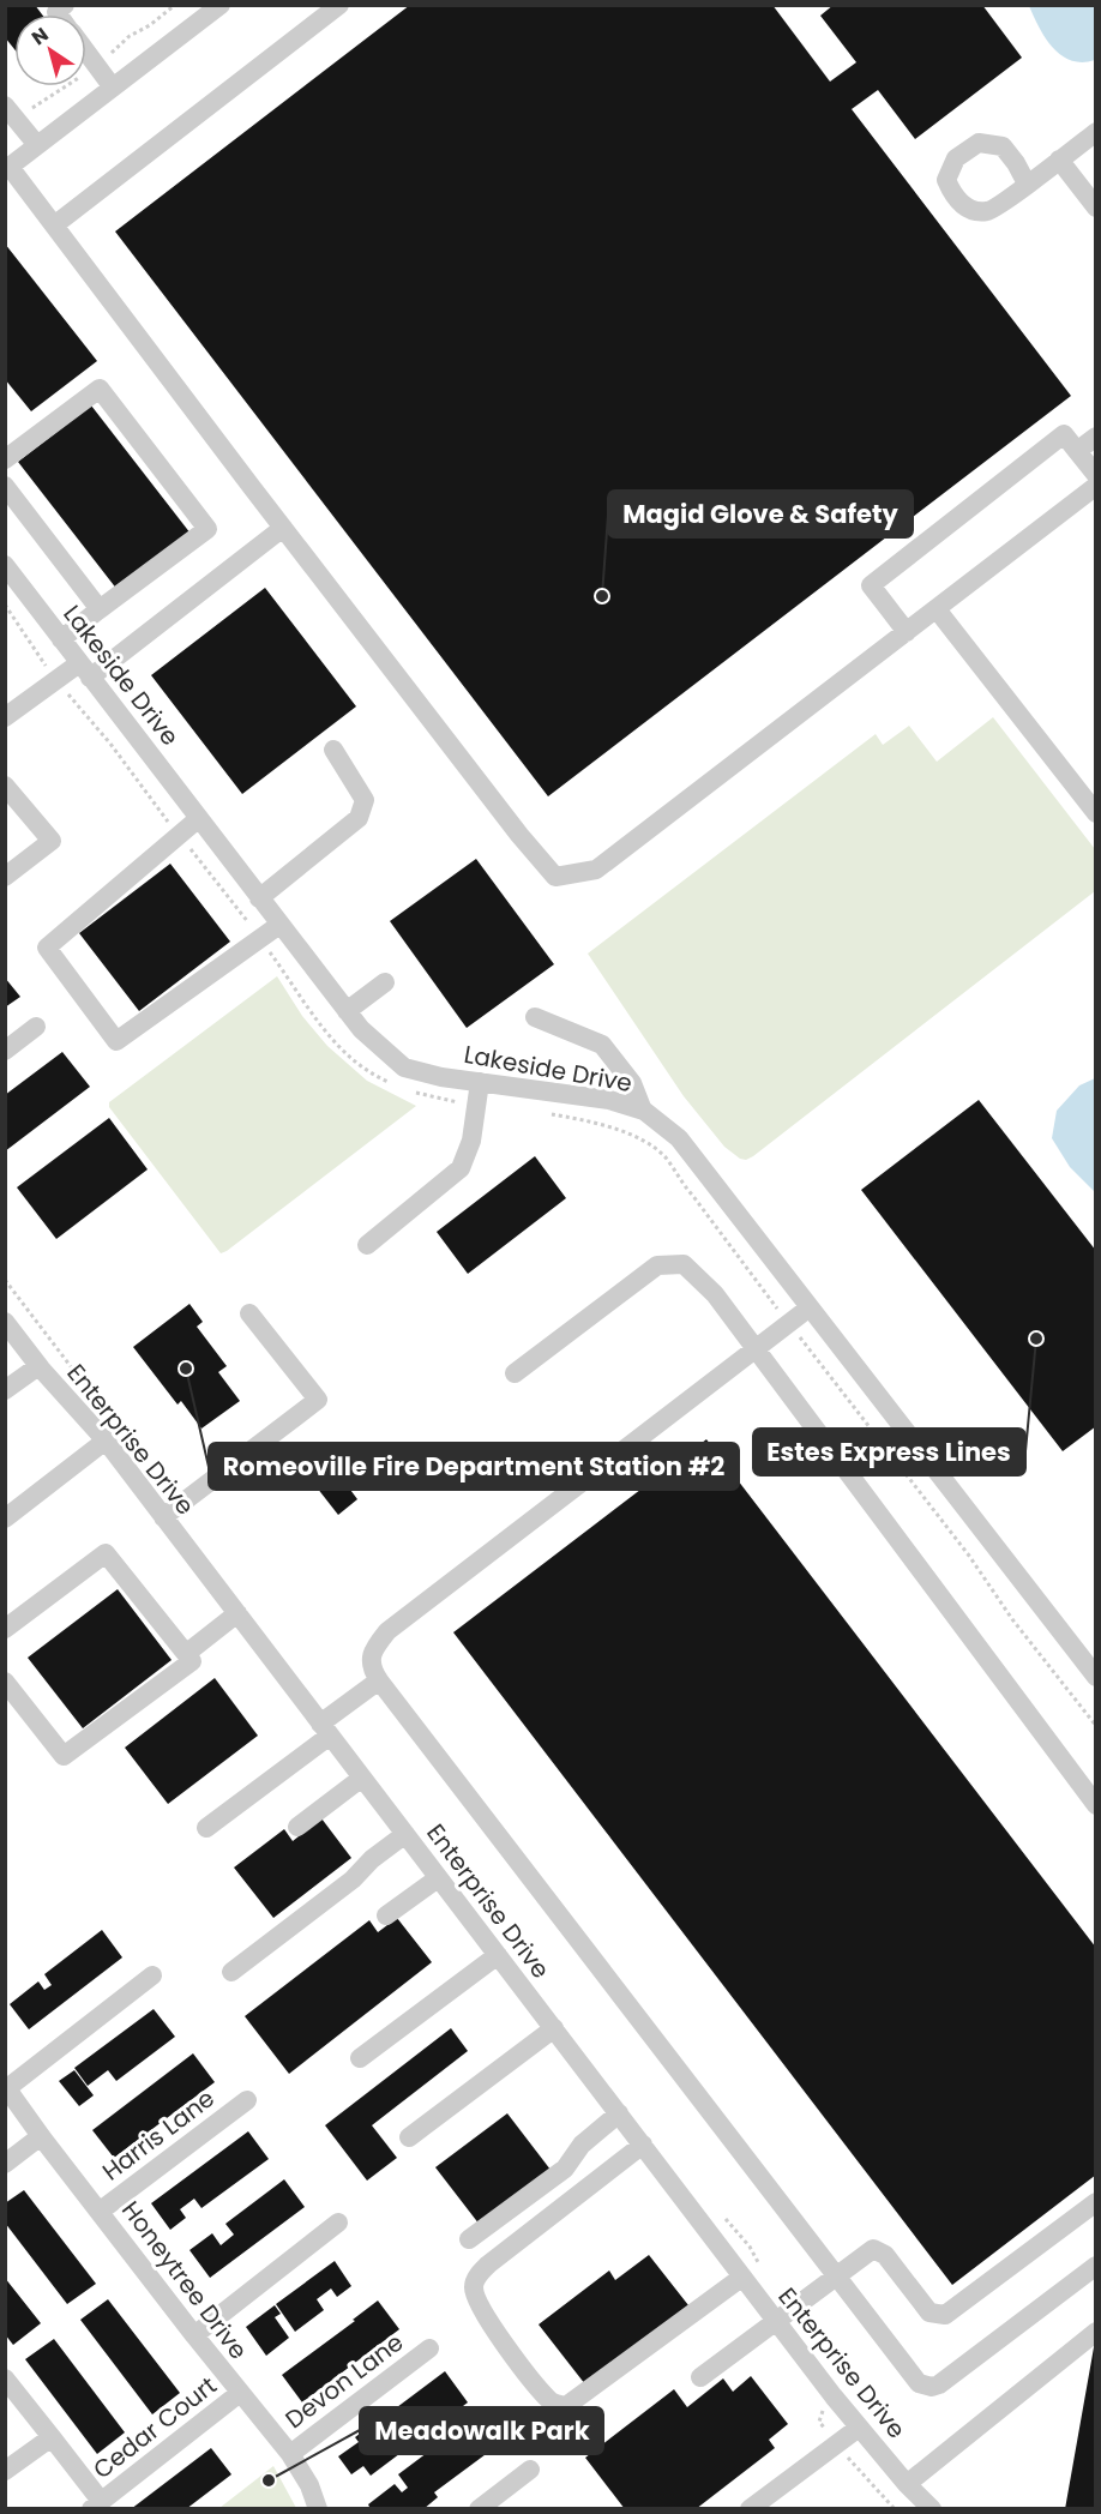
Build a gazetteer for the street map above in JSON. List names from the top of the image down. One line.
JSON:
{"streets":{"street":["Lakeside Drive","Enterprise Drive","Harris Lane","Honeytree Drive","Devon Lane","Cedar Court"]},"crossings":[["Harris Lane","Honeytree Drive"],["Honeytree Drive","Devon Lane"],["Honeytree Drive","Cedar Court"]],"places":["Magid Glove & Safety","Estes Express Lines","Romeoville Fire Department Station #2","Meadowalk Park"],"north":"top left"}
